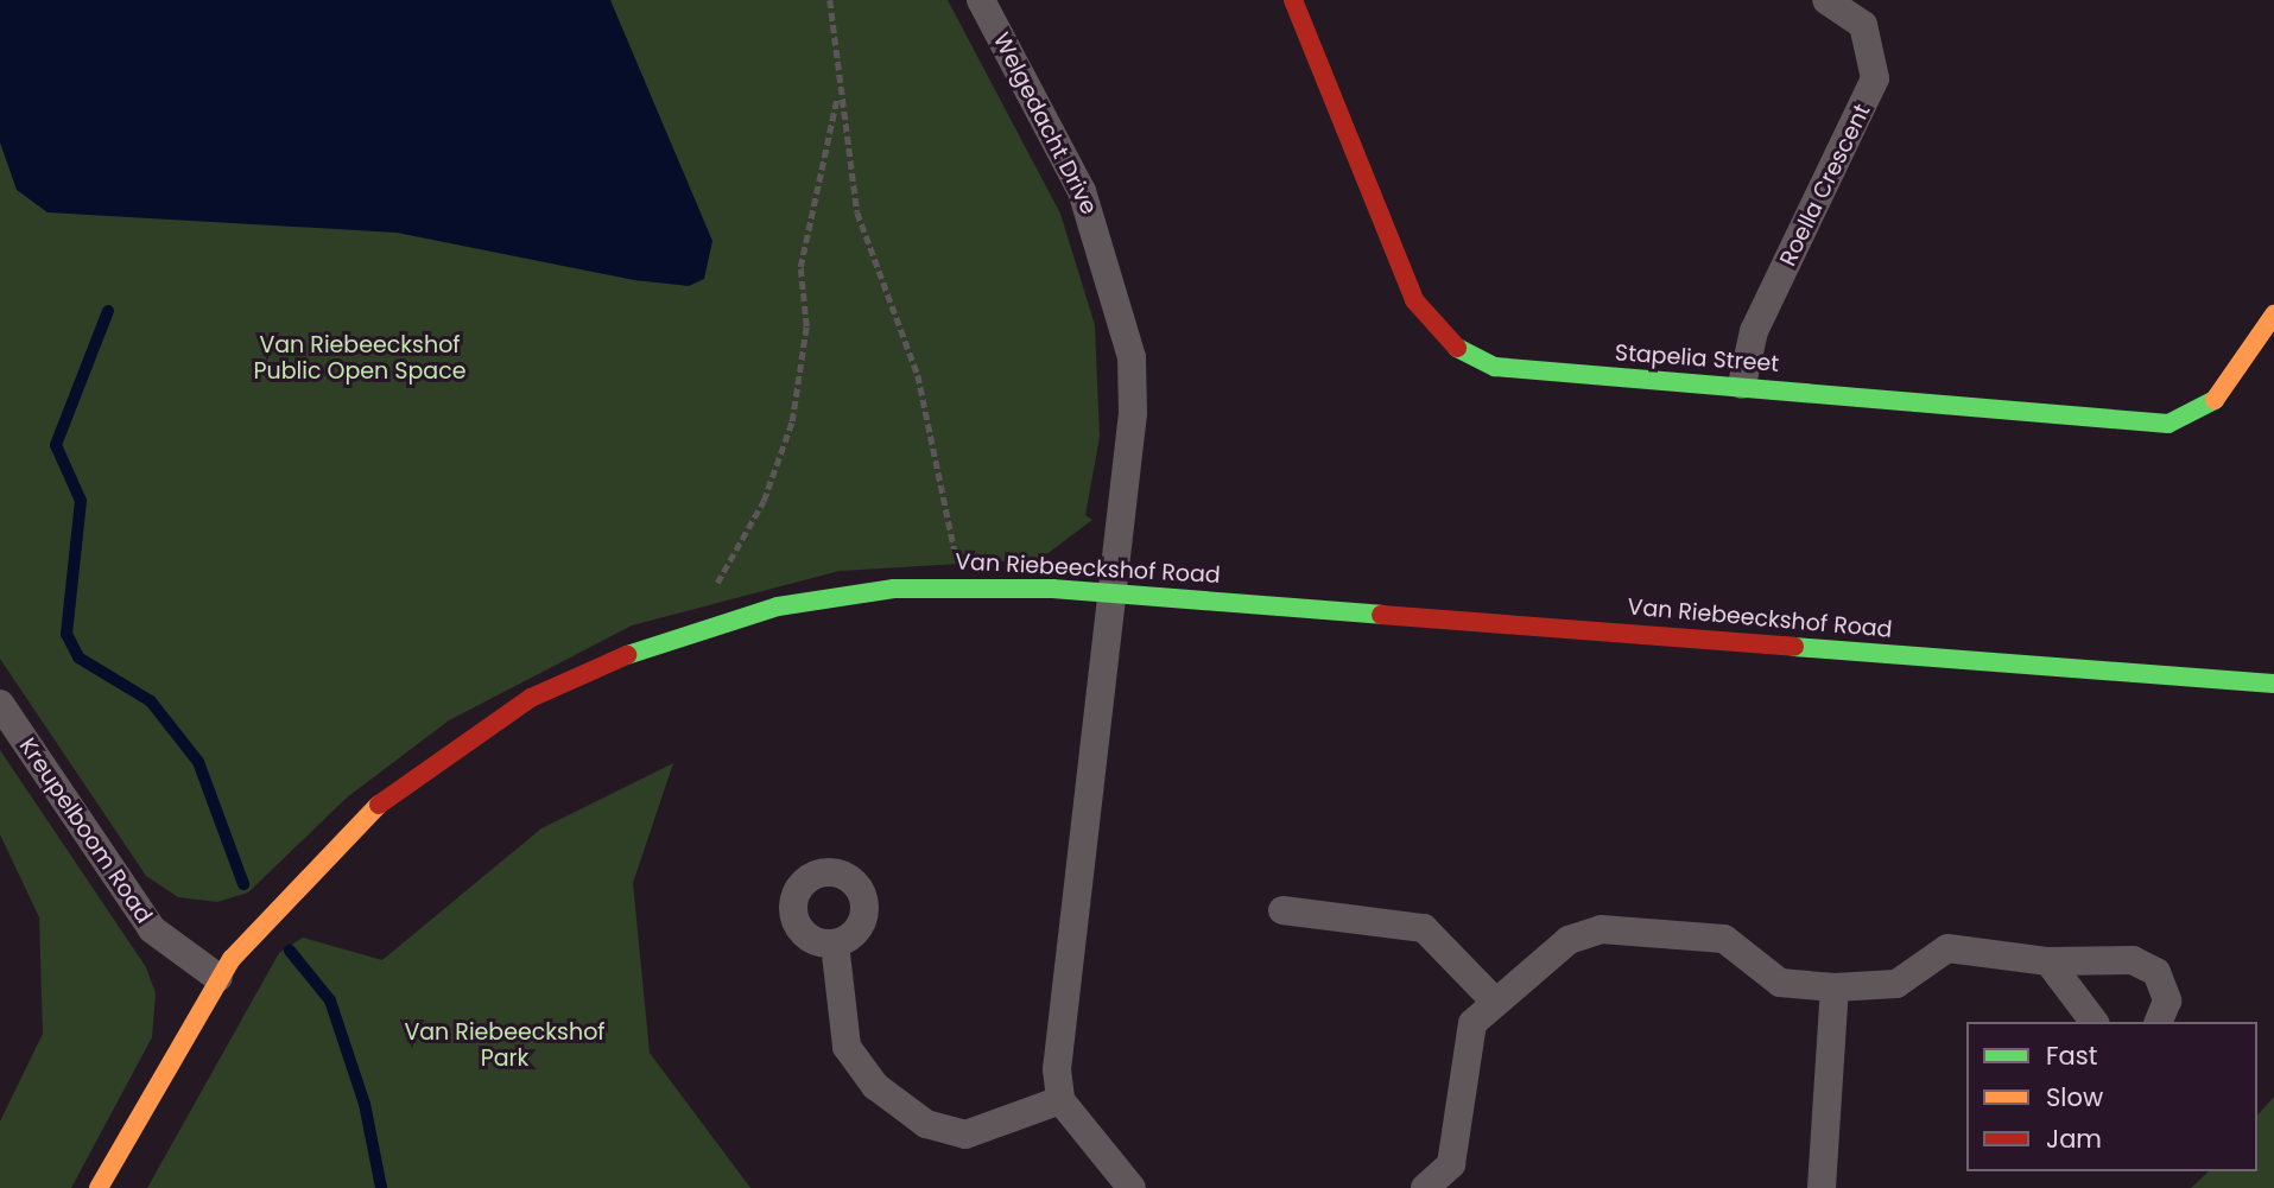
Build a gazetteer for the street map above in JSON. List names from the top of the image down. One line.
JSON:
{"streets":{"street":["Welgedacht Drive","Roella Crescent","Stapelia Street","Van Riebeeckshof Road","Kreupelboom Road"]},"crossings":[["Welgedacht Drive","Van Riebeeckshof Road"],["Roella Crescent","Stapelia Street"],["Van Riebeeckshof Road","Kreupelboom Road"]],"parks":["Van Riebeeckshof Public Open Space","Van Riebeeckshof Park"],"legend":["Fast","Slow","Jam"]}
